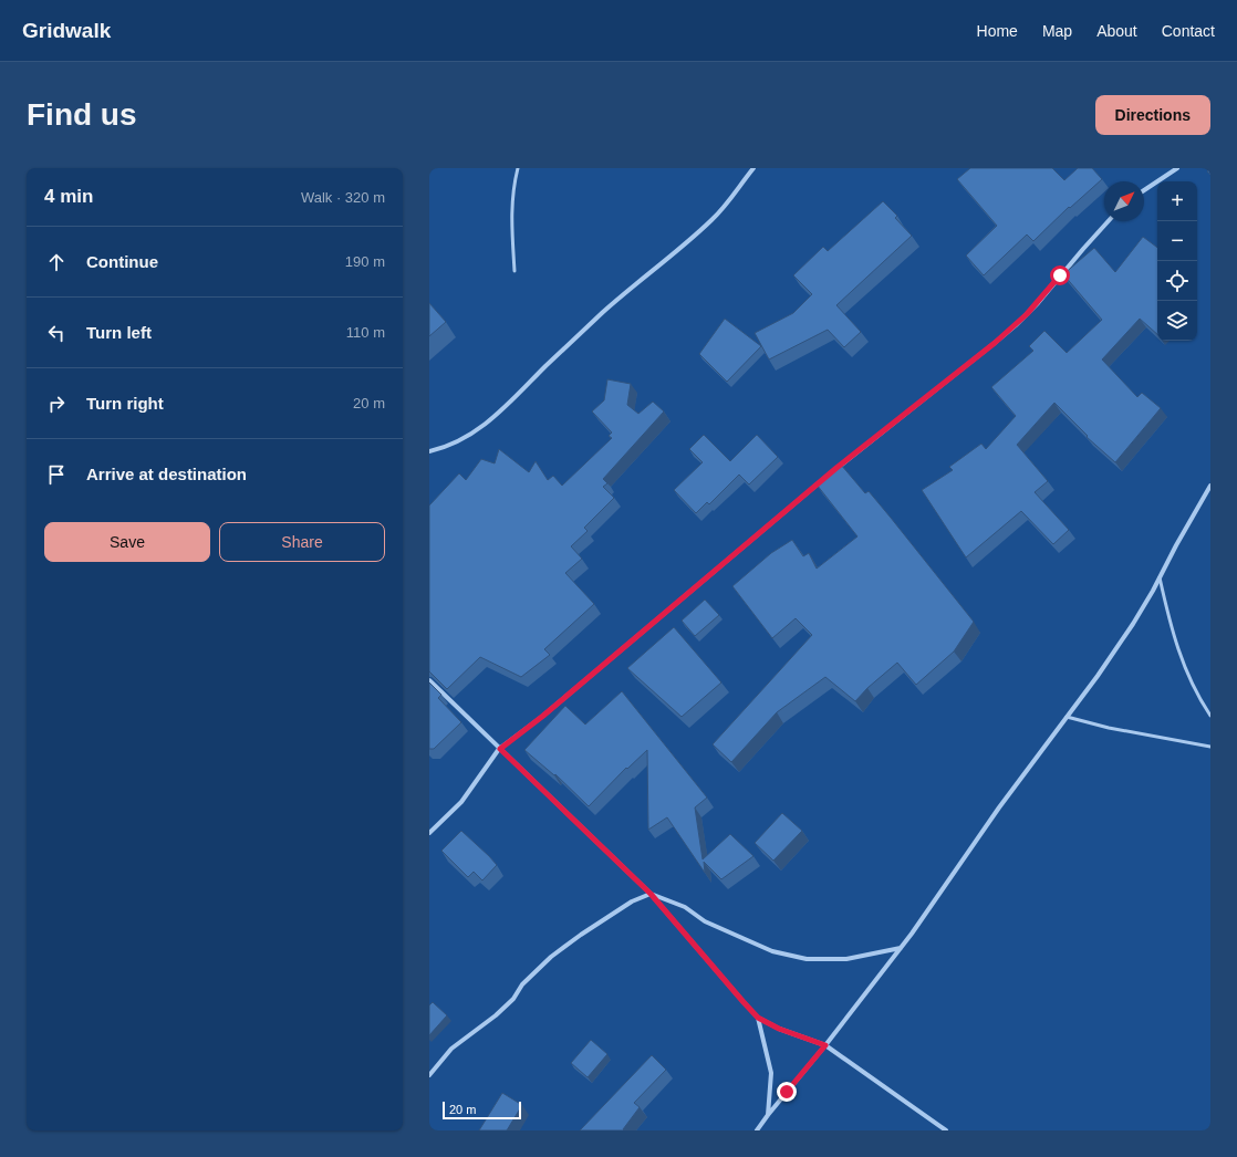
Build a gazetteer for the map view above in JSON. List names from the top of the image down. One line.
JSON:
{"scale_bar":"20 m","north":"top right","page":{"header":"Gridwalk","nav":["Home","Map","About","Contact"],"buttons":["Directions",["Save","Share"]],"title":"Find us","heading":["4 min","Walk · 320 m"],"map_buttons":["+","−"],"list":[["Continue","190 m"],["Turn left","110 m"],["Turn right","20 m"],"Arrive at destination"],"scale":"20 m"}}
